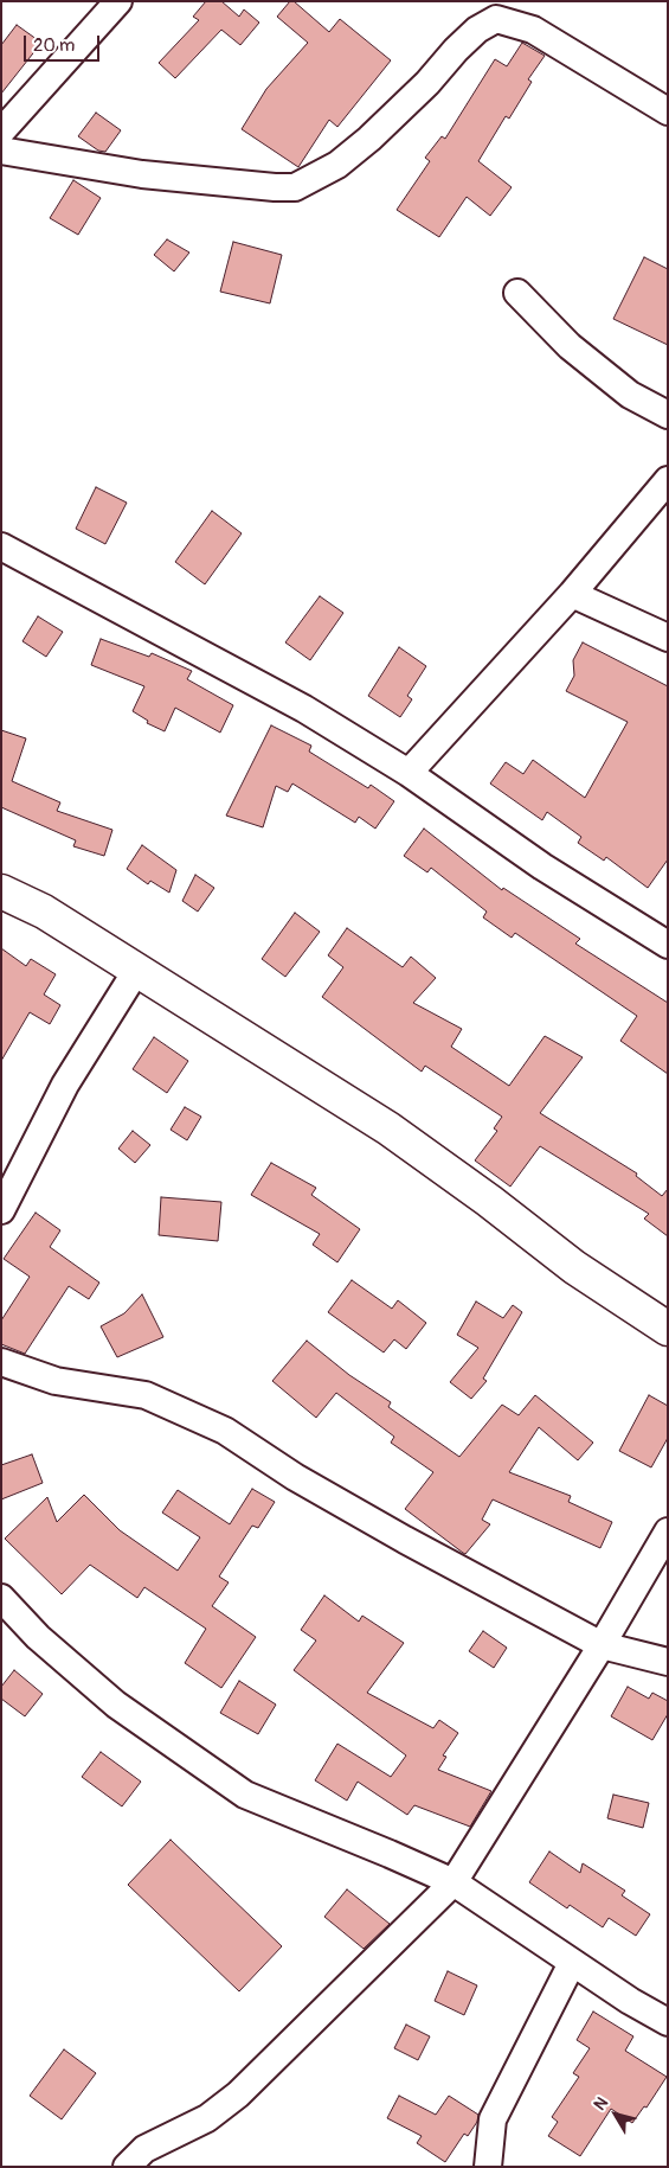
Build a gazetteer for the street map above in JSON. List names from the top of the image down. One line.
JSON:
{"scale_bar":"20 m","north":"top left"}
